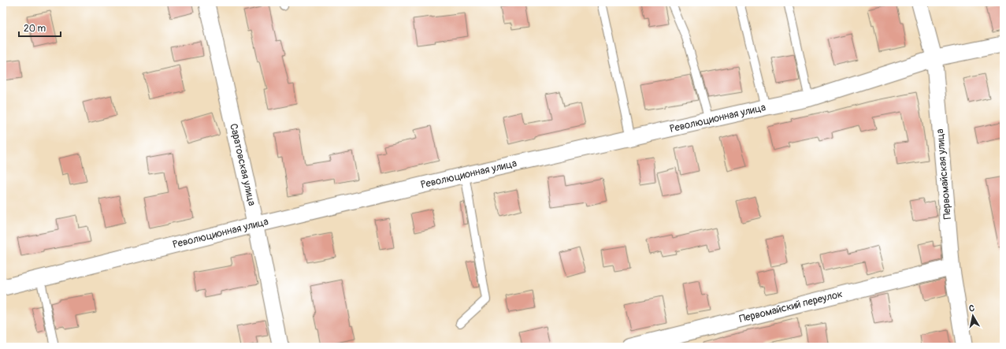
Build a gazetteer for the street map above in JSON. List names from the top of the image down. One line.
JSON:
{"streets":{"street":["Революционная улица","Саратовская улица","Первомайская улица","Первомайский переулок"]},"crossings":[["Революционная улица","Саратовская улица"],["Революционная улица","Первомайская улица"],["Первомайская улица","Первомайский переулок"]],"scale_bar":"20 m","north":"top"}
